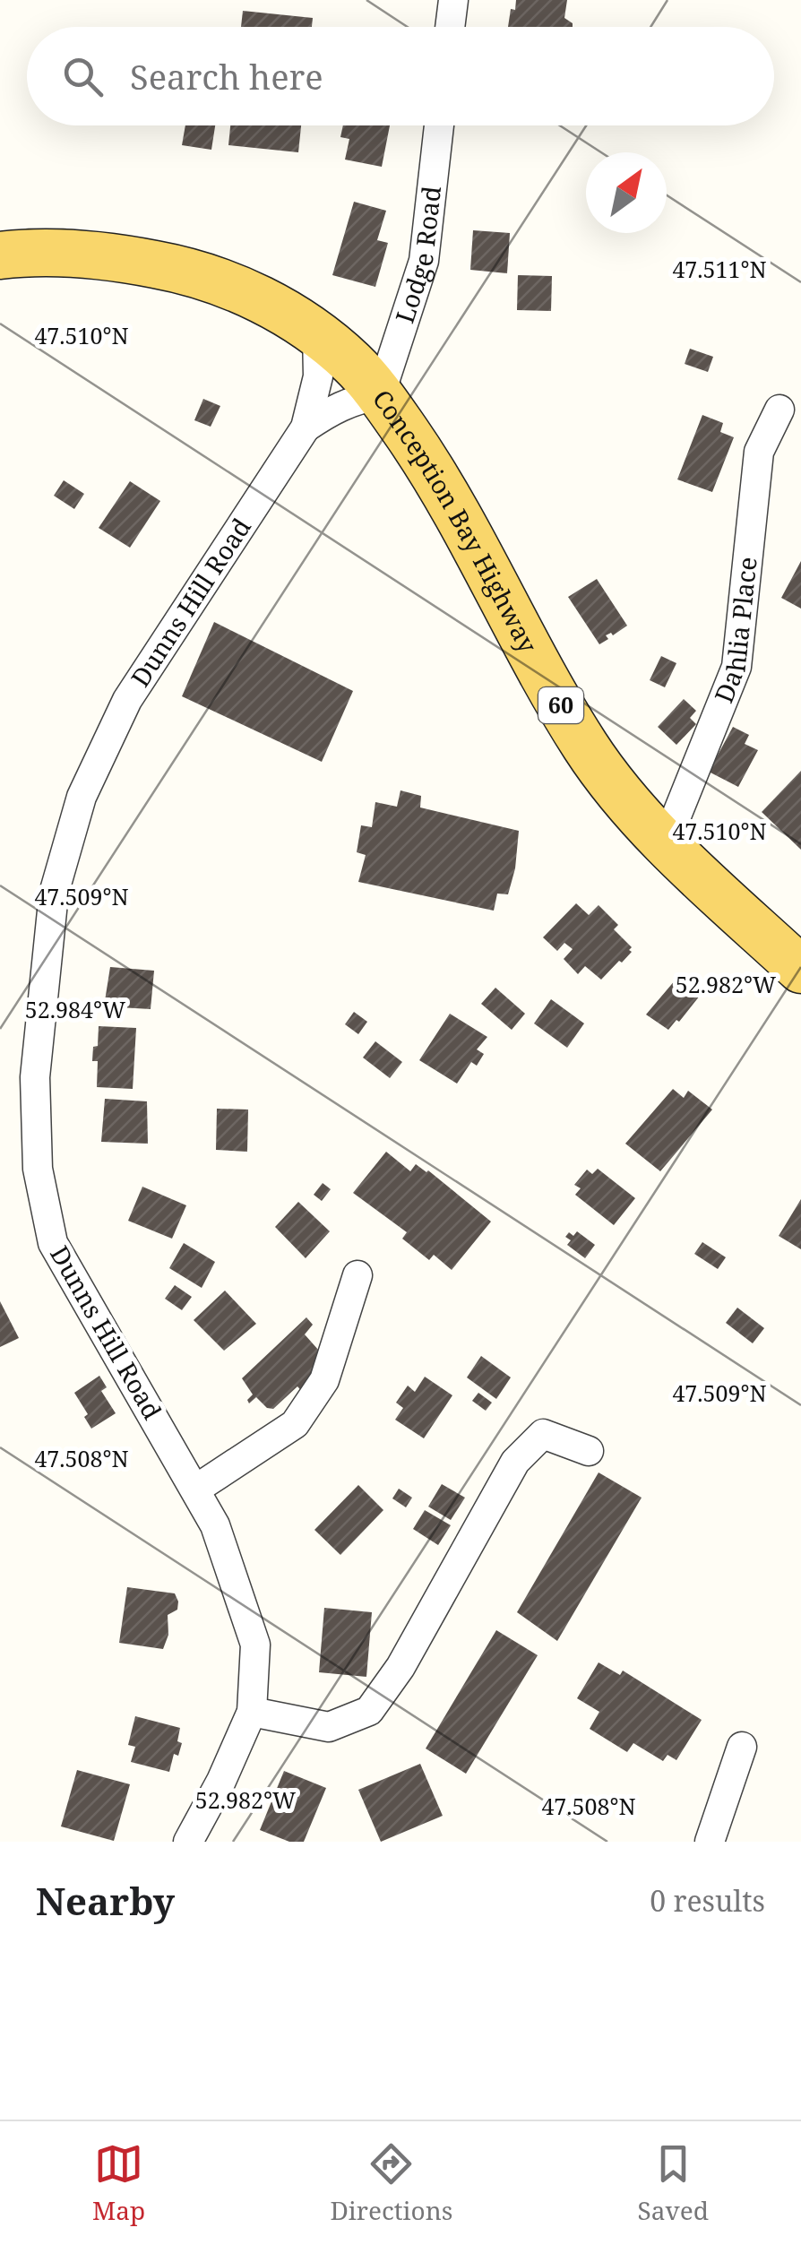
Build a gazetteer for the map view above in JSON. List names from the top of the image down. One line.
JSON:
{"streets":{"main road":["Conception Bay Highway","60"],"street":["Lodge Road","Dunns Hill Road","Dahlia Place"]},"crossings":[["Lodge Road","Conception Bay Highway"],["Lodge Road","Dunns Hill Road"],["Conception Bay Highway","Dunns Hill Road"],["Conception Bay Highway","Dahlia Place"]],"north":"top right","page":{"search":"Search here","heading":["Nearby","0 results"],"nav":["Map","Directions","Saved"]},"coordinates":["47.511°N","47.510°N","47.509°N","52.982°W","52.984°W","47.508°N"]}
